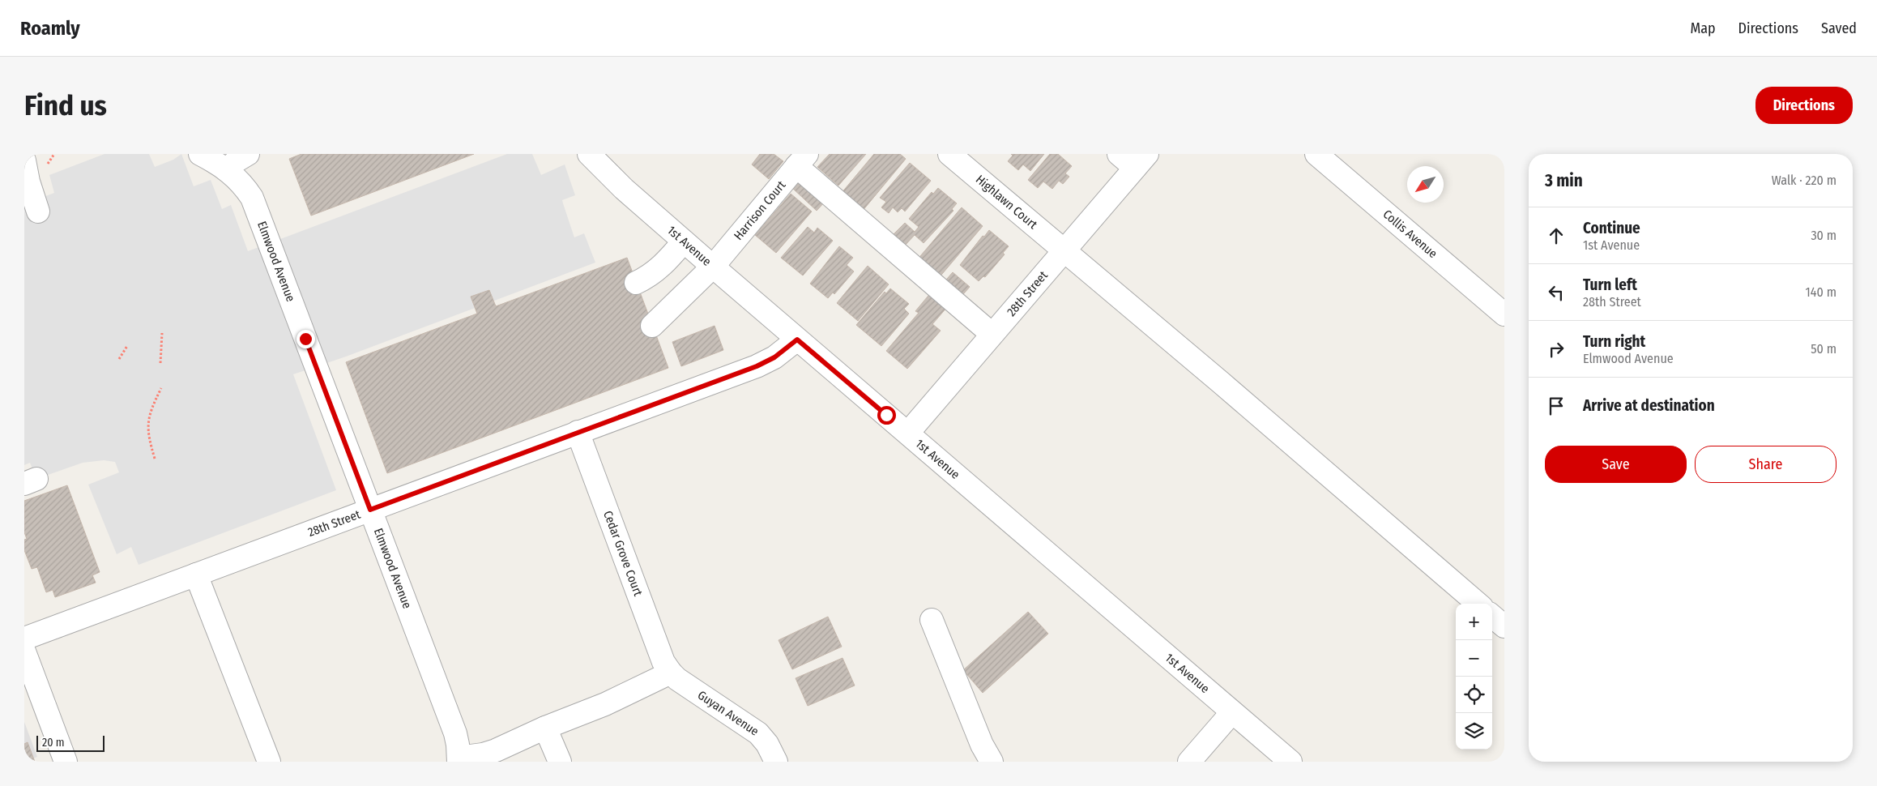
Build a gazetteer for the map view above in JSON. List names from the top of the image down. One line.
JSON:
{"streets":{"street":["Highlawn Court","Harrison Court","Collis Avenue","1st Avenue","Elmwood Avenue","28th Street","Cedar Grove Court","Guyan Avenue"]},"crossings":[["Highlawn Court","28th Street"],["Harrison Court","1st Avenue"],["1st Avenue","28th Street"],["Elmwood Avenue","28th Street"],["28th Street","Cedar Grove Court"],["Cedar Grove Court","Guyan Avenue"]],"scale_bar":"20 m","north":"bottom left","page":{"header":"Roamly","nav":["Map","Directions","Saved"],"buttons":["Directions",["Save","Share"]],"title":"Find us","heading":["3 min","Walk · 220 m"],"list":[["Continue","1st Avenue","30 m"],["Turn left","28th Street","140 m"],["Turn right","Elmwood Avenue","50 m"],"Arrive at destination"],"map_buttons":["+","−"],"scale":"20 m"}}
